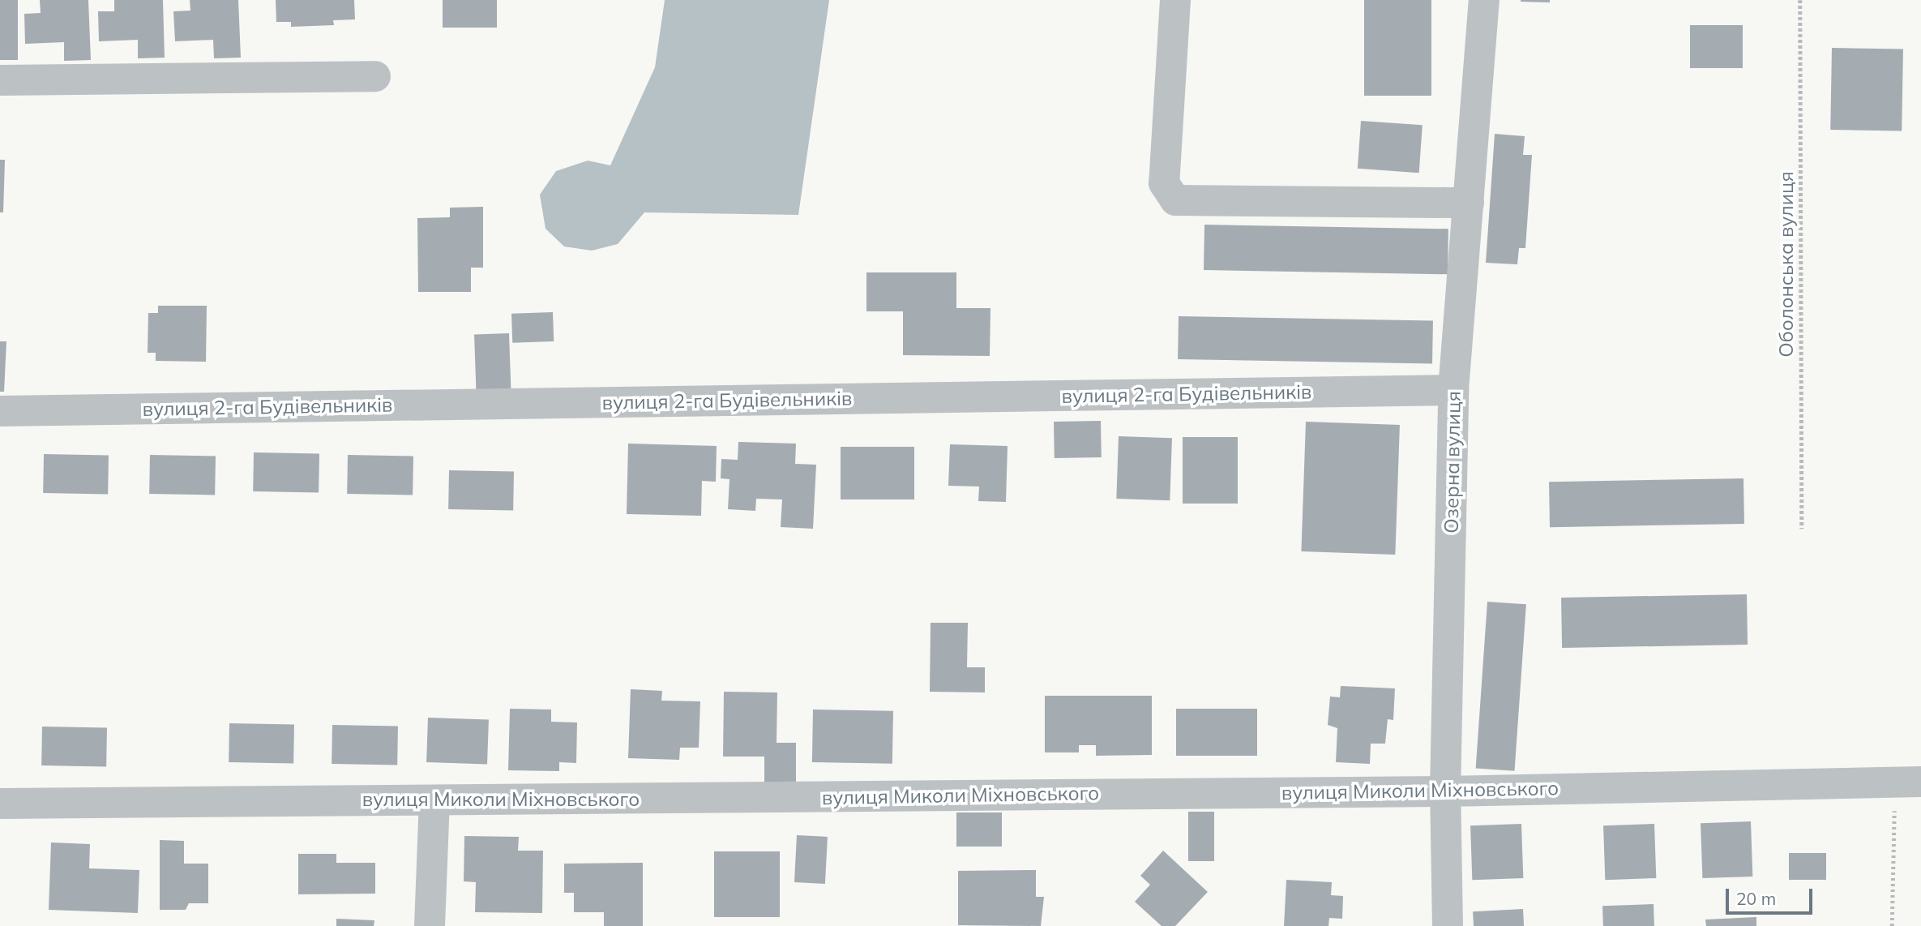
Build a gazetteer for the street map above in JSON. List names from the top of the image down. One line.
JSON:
{"streets":{"street":["вулиця 2-га Будівельників","Озерна вулиця","вулиця Миколи Міхновського"],"path":["Оболонська вулиця"]},"crossings":[["вулиця 2-га Будівельників","Озерна вулиця"],["Озерна вулиця","вулиця Миколи Міхновського"]],"scale_bar":"20 m"}
